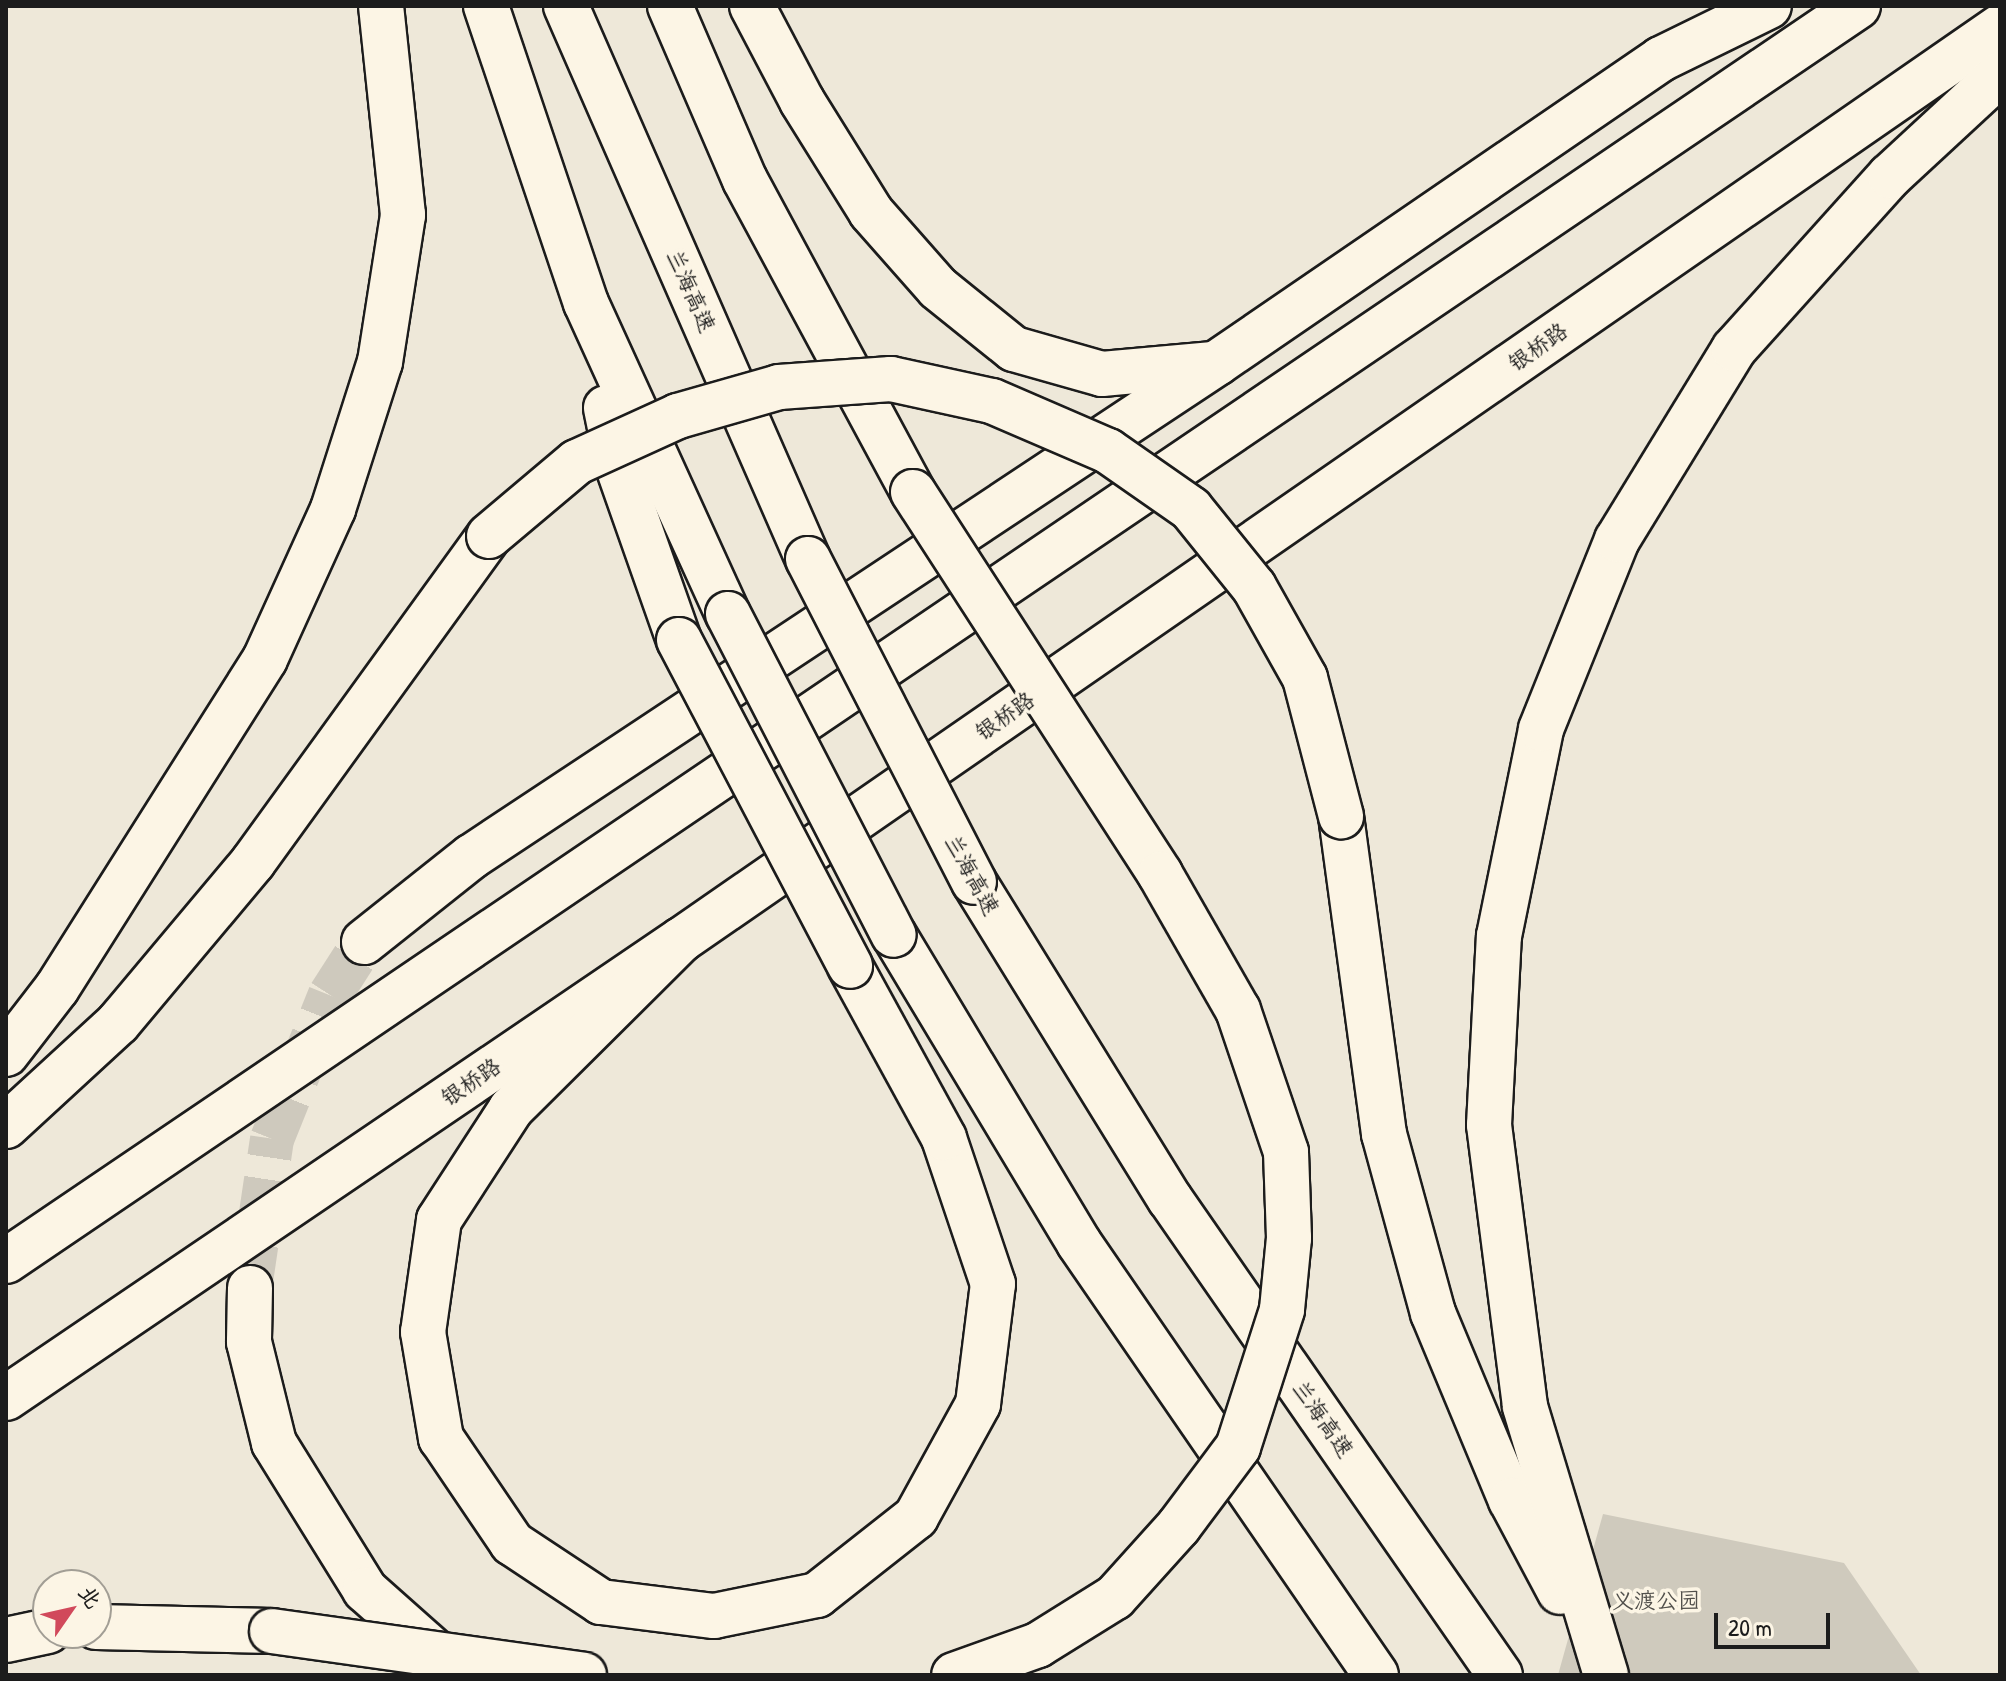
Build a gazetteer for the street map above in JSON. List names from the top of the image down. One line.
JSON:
{"streets":{"main road":["兰海高速","银桥路"]},"parks":["义渡公园"],"scale_bar":"20 m","north":"top right"}
